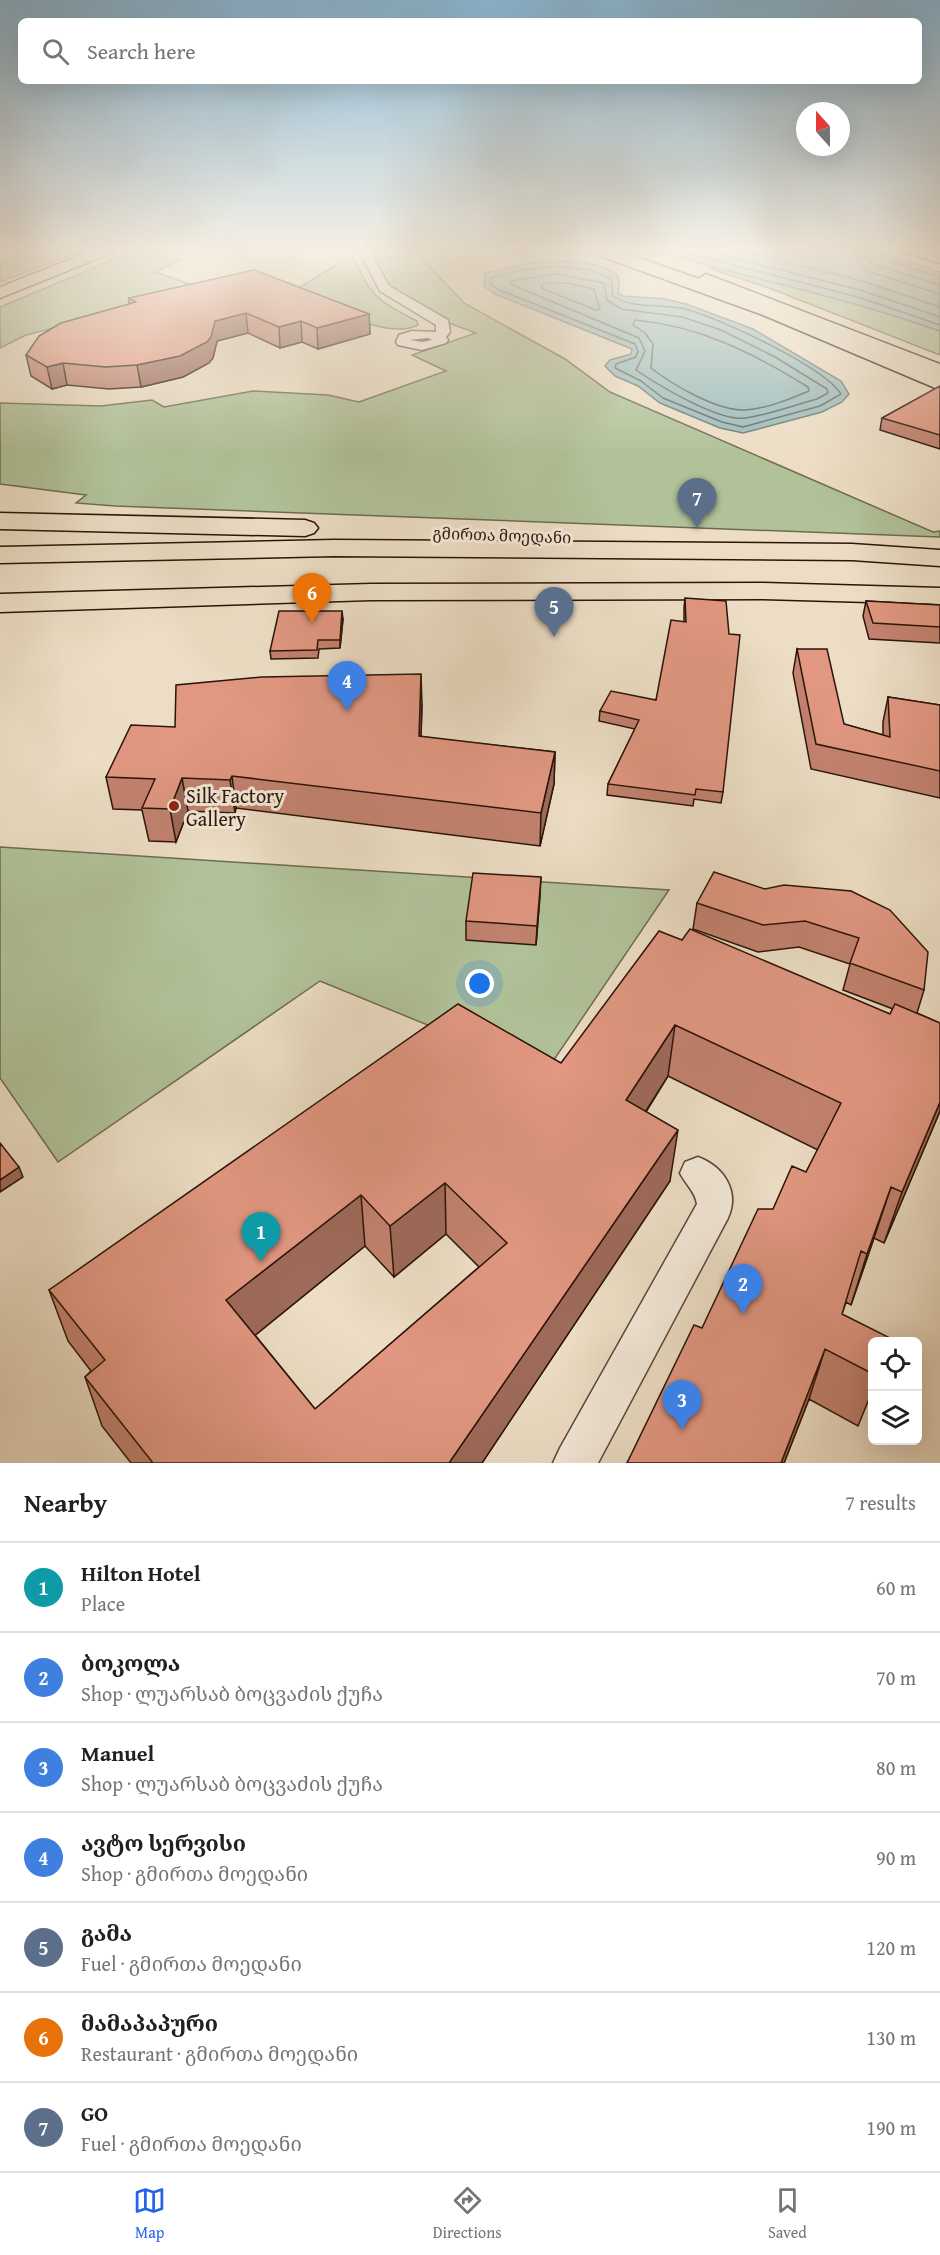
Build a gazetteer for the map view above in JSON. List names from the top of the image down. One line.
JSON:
{"streets":{"main road":["გმირთა მოედანი"]},"places":["Silk Factory Gallery"],"north":"top","page":{"search":"Search here","pins":["7","6","5","4","1","2","3"],"heading":["Nearby","7 results"],"list":[{"mark":"1","name":"Hilton Hotel","note":"Place","value":"60 m"},{"mark":"2","name":"ბოკოლა","note":"Shop · ლუარსაბ ბოცვაძის ქუჩა","value":"70 m"},{"mark":"3","name":"Manuel","note":"Shop · ლუარსაბ ბოცვაძის ქუჩა","value":"80 m"},{"mark":"4","name":"ავტო სერვისი","note":"Shop · გმირთა მოედანი","value":"90 m"},{"mark":"5","name":"გამა","note":"Fuel · გმირთა მოედანი","value":"120 m"},{"mark":"6","name":"მამაპაპური","note":"Restaurant · გმირთა მოედანი","value":"130 m"},{"mark":"7","name":"GO","note":"Fuel · გმირთა მოედანი","value":"190 m"}],"nav":["Map","Directions","Saved"]}}
